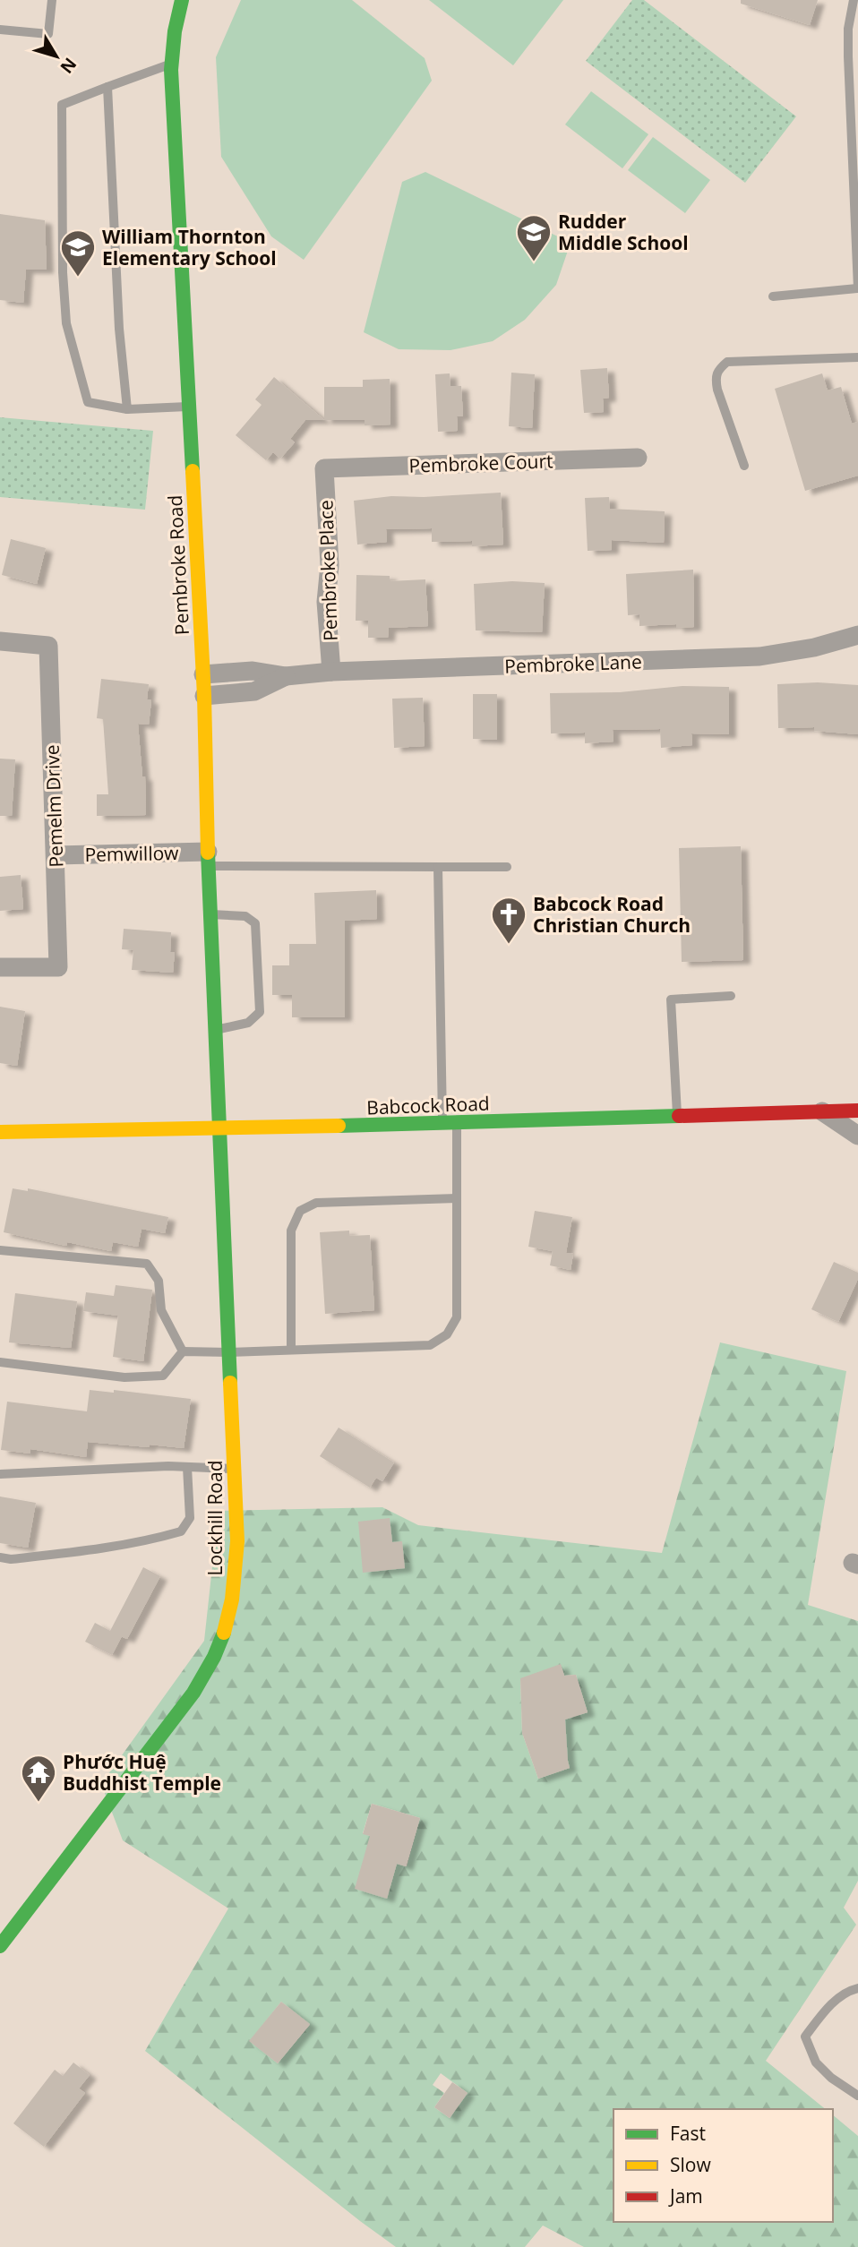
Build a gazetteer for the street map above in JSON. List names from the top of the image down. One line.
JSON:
{"streets":{"street":["Pembroke Court","Pembroke Road","Pembroke Place","Pembroke Lane","Pemelm Drive","Pemwillow","Babcock Road","Lockhill Road"]},"crossings":[["Pembroke Court","Pembroke Place"],["Pembroke Road","Pembroke Lane"],["Pembroke Road","Pemwillow"],["Pembroke Road","Babcock Road"],["Pembroke Road","Lockhill Road"],["Pembroke Place","Pembroke Lane"],["Pemelm Drive","Pemwillow"],["Babcock Road","Lockhill Road"]],"places":{"school or university":["Rudder Middle School","William Thornton Elementary School"],"church":["Babcock Road Christian Church"],"temple":["Phước Huệ Buddhist Temple"]},"legend":["Fast","Slow","Jam"],"north":"bottom right"}
